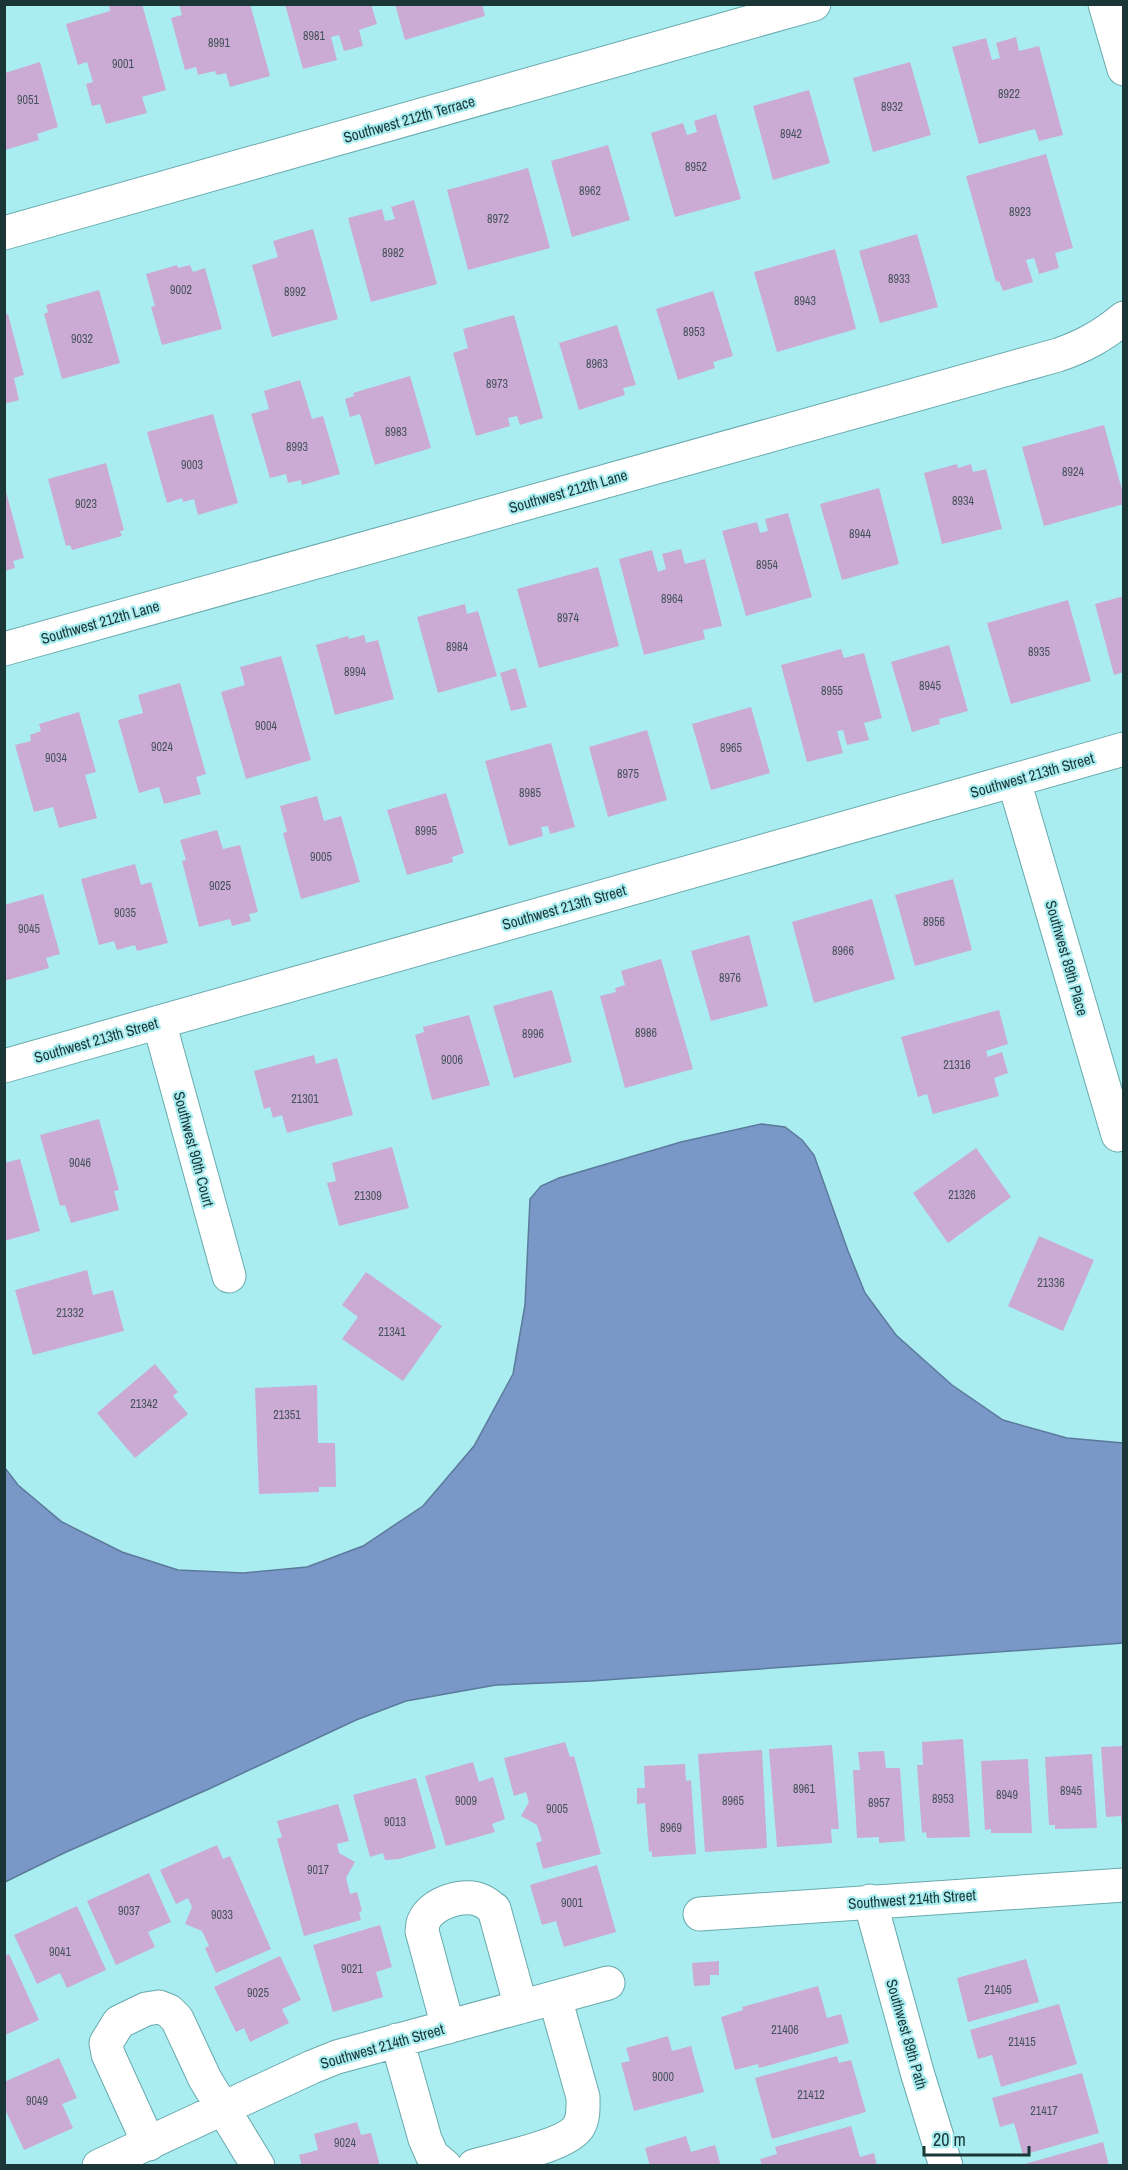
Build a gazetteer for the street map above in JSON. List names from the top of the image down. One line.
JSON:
{"streets":{"street":["Southwest 212th Terrace","Southwest 212th Lane","Southwest 213th Street","Southwest 89th Place","Southwest 90th Court","Southwest 214th Street","Southwest 89th Path"]},"crossings":[["Southwest 213th Street","Southwest 89th Place"],["Southwest 213th Street","Southwest 90th Court"],["Southwest 214th Street","Southwest 89th Path"]],"house_numbers":["8981","8991","9001","8922","9051","8932","8942","8952","8962","8923","8972","8982","8933","9002","8992","8943","8953","9032","8963","8973","8983","8993","9003","8924","8934","9023","8944","8954","8964","8974","8984","8935","8994","8945","8955","9004","9024","8965","9034","8975","8985","8995","9005","9025","9035","8956","9045","8966","8976","8986","8996","9006","21316","21301","9046","21326","21309","21336","21332","21341","21342","21351","8961","8945","8949","8953","9009","8965","8957","9005","9013","8969","9017","9001","9037","9033","9041","9021","21405","9025","21406","21415","9000","21412","9049","21417","9024"],"scale_bar":"20 m"}
